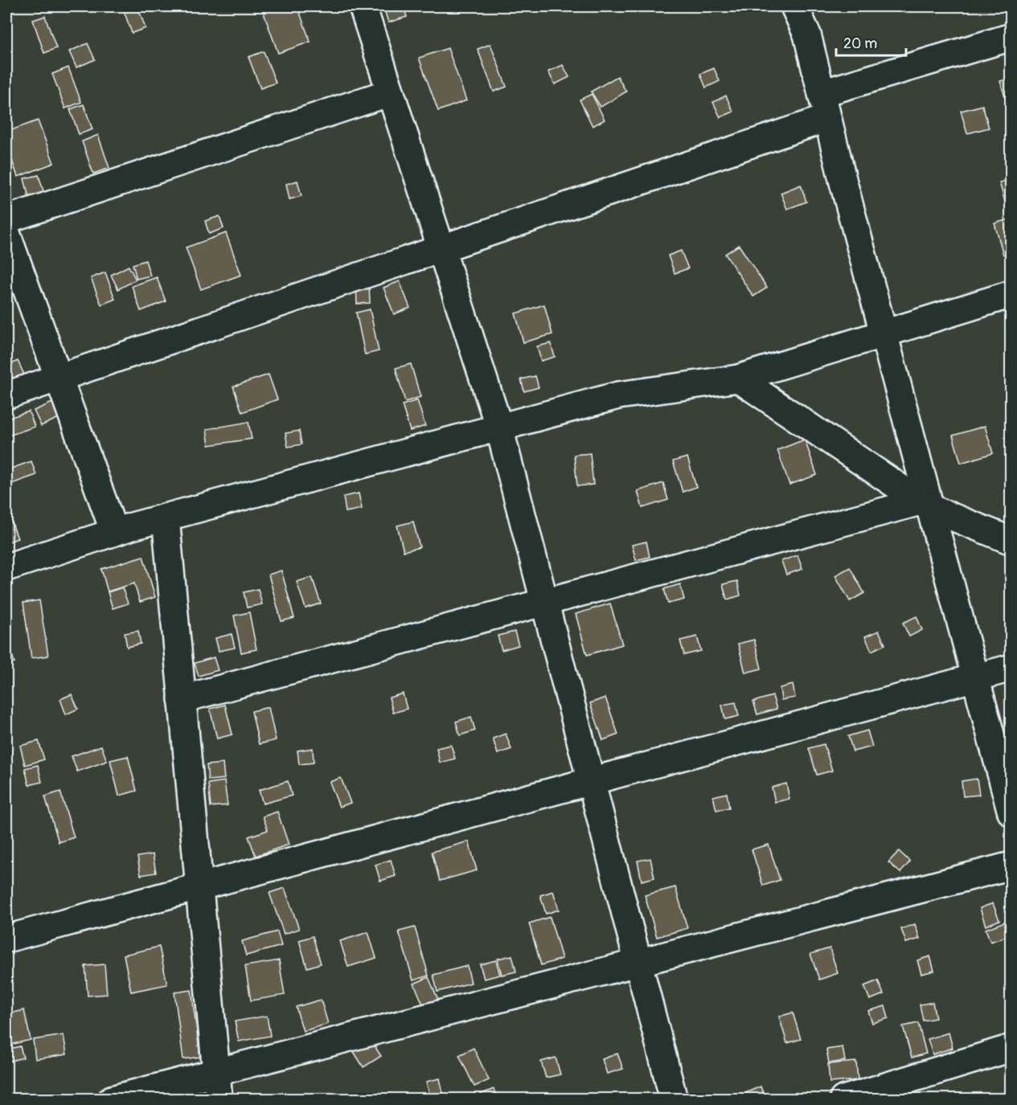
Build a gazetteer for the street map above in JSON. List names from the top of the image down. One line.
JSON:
{"scale_bar":"20 m"}
